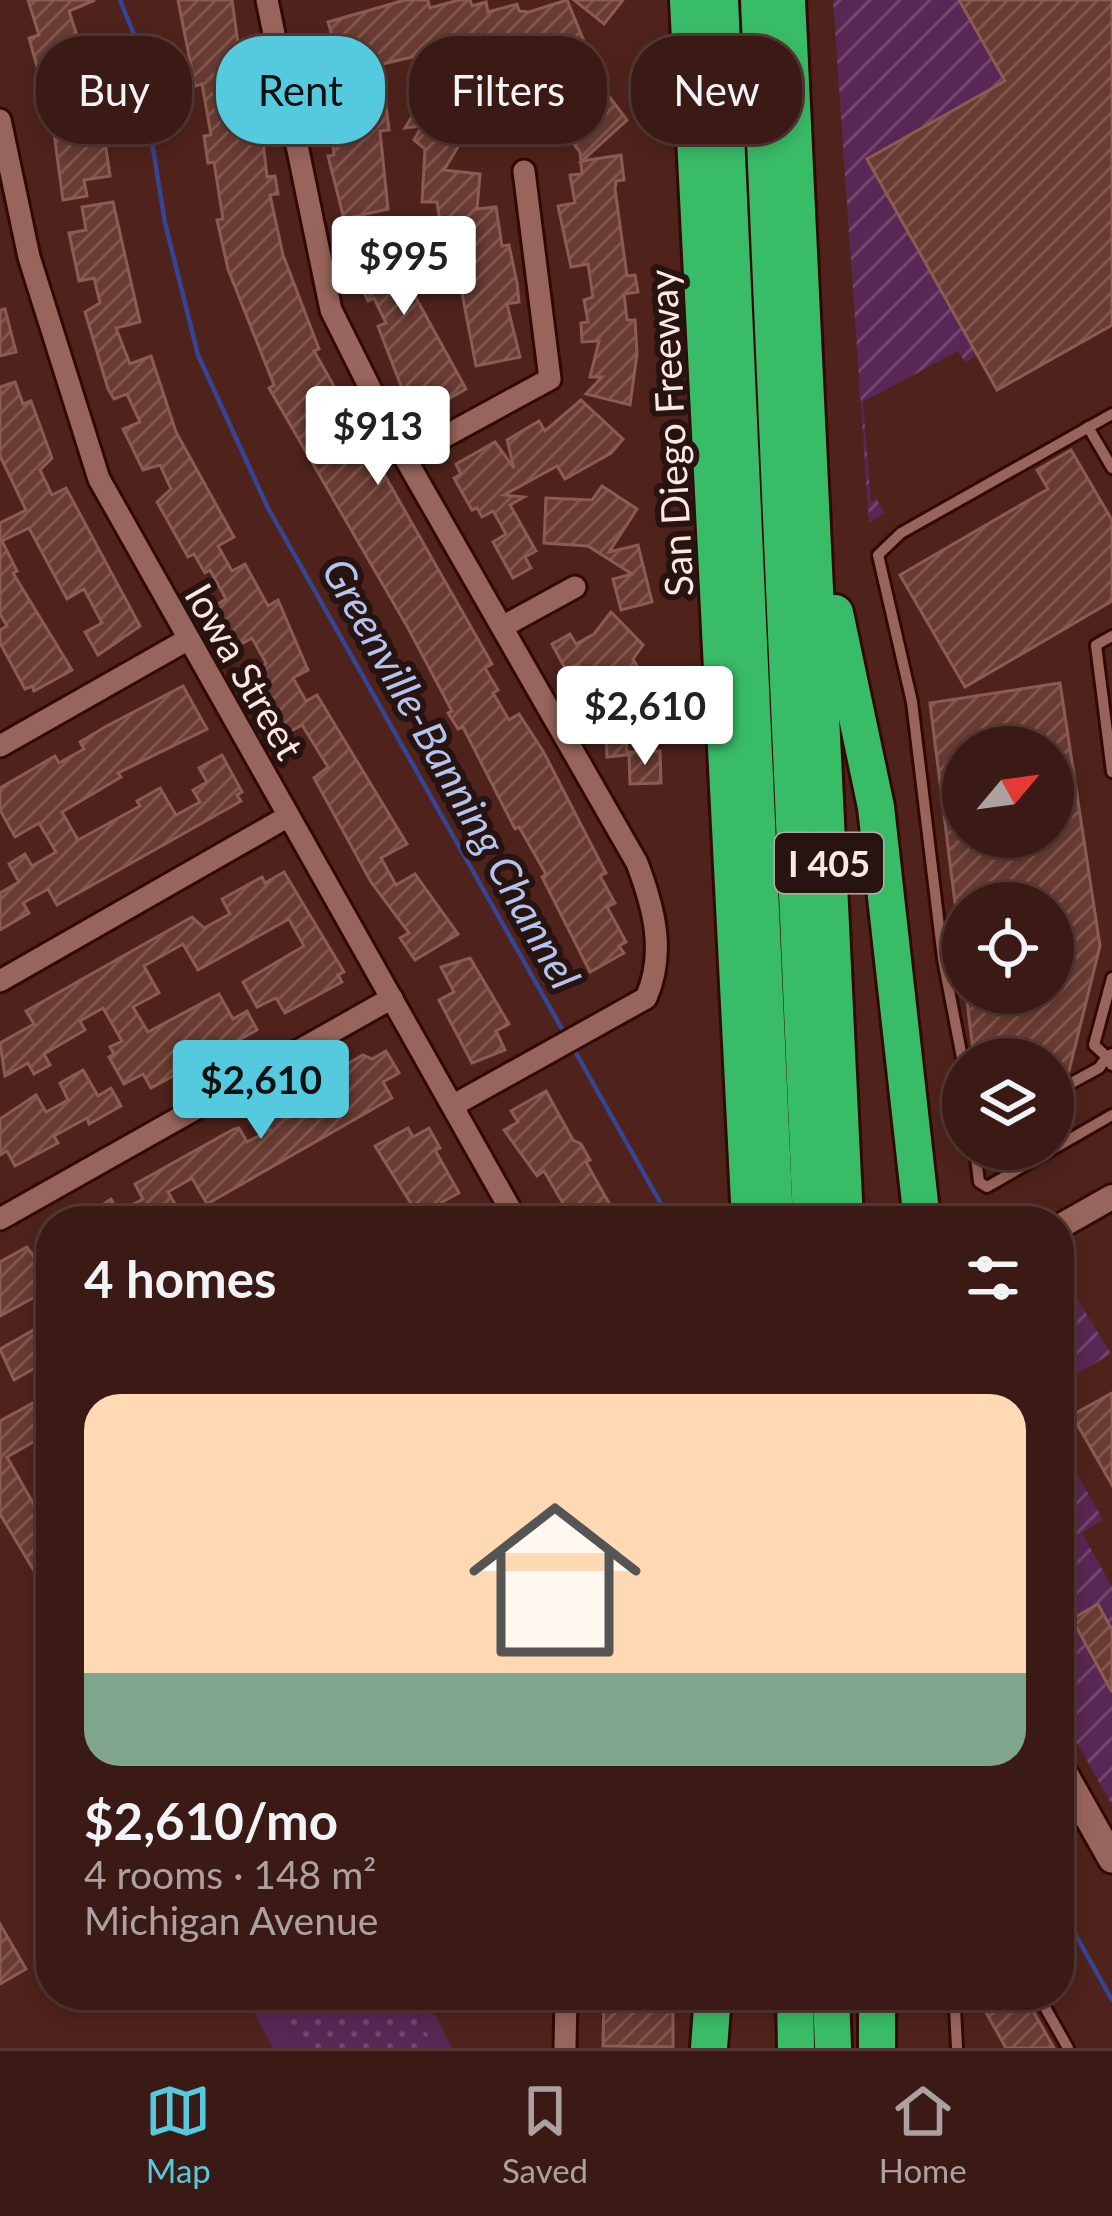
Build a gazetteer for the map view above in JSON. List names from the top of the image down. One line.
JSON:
{"streets":{"highway":["San Diego Freeway","I 405"],"street":["Iowa Street"]},"water":["Greenville-Banning Channel"],"north":"top right","page":{"chip":["Buy","Rent","Filters","New"],"price":["$995","$913","$2,610","$2,610"],"heading":"4 homes","list":[{"name":"$2,610/mo","note":"4 rooms · 148 m² · Michigan Avenue"}],"tabs":["Map","Saved","Home"]}}
